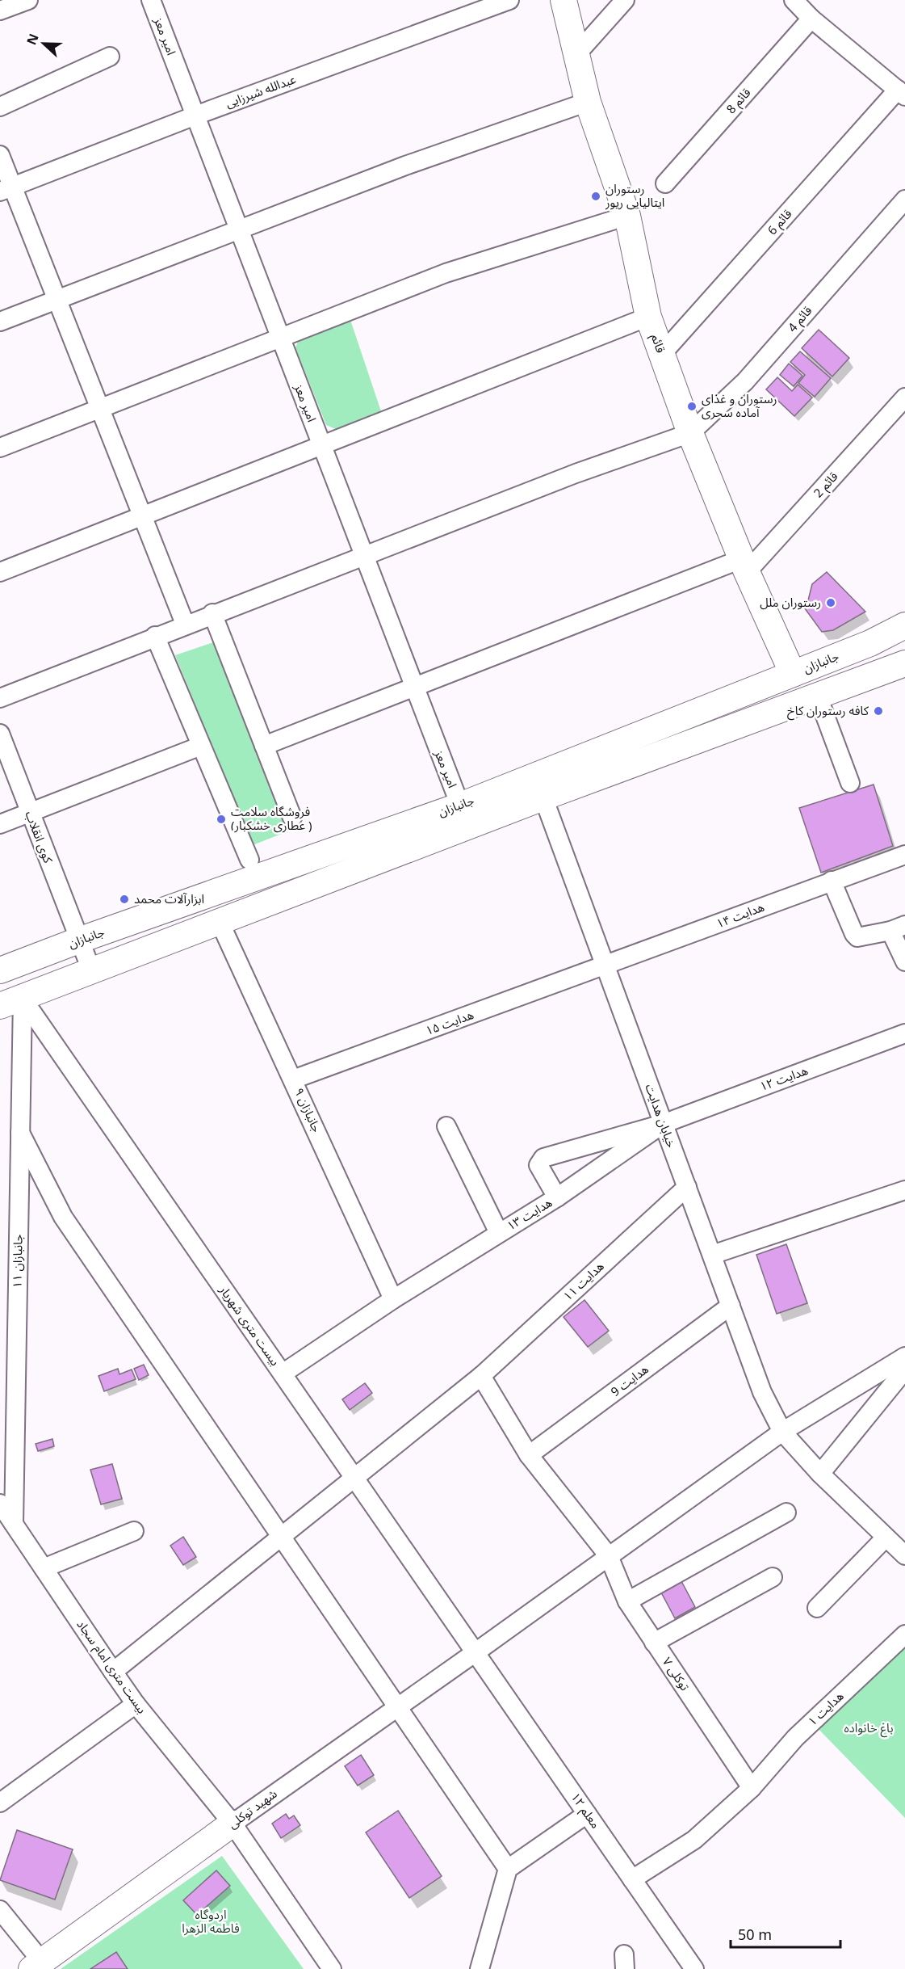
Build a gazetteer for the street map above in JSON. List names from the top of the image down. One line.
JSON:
{"streets":{"main road":["قائم","جانبازان","شهید توکلی"],"street":["امیر معز","عبدالله شیرزایی","قائم 8","قائم 6","قائم 4","قائم 2","کوی انقلاب","هدایت ۱۴","هدایت ۱۵","هدایت ۱۲","جانبازان ۹","خیابان هدایت","هدایت ۱۳","جانبازان ۱۱","هدایت ۱۱","بیست متری شهریار","هدایت 9","بیست متری امام سجاد","توکلی ۷","هدایت ۱","معلم ۱۲"]},"crossings":[["امیر معز","عبدالله شیرزایی"],["امیر معز","جانبازان"],["قائم 6","قائم"],["قائم 4","قائم"],["قائم","قائم 2"],["قائم","جانبازان"],["جانبازان","کوی انقلاب"],["جانبازان","جانبازان ۹"],["جانبازان","خیابان هدایت"],["جانبازان","جانبازان ۱۱"],["جانبازان","بیست متری شهریار"],["هدایت ۱۴","هدایت ۱۵"],["هدایت ۱۴","خیابان هدایت"],["هدایت ۱۵","جانبازان ۹"],["هدایت ۱۵","خیابان هدایت"],["هدایت ۱۲","خیابان هدایت"],["هدایت ۱۲","هدایت ۱۳"],["جانبازان ۹","هدایت ۱۳"],["خیابان هدایت","هدایت ۱۳"],["خیابان هدایت","هدایت ۱۱"],["خیابان هدایت","هدایت 9"],["خیابان هدایت","شهید توکلی"],["هدایت ۱۳","بیست متری شهریار"],["جانبازان ۱۱","بیست متری شهریار"],["جانبازان ۱۱","بیست متری امام سجاد"],["هدایت ۱۱","بیست متری شهریار"],["هدایت ۱۱","بیست متری امام سجاد"],["هدایت ۱۱","توکلی ۷"],["بیست متری شهریار","شهید توکلی"],["بیست متری شهریار","معلم ۱۲"],["هدایت 9","توکلی ۷"],["بیست متری امام سجاد","شهید توکلی"],["توکلی ۷","هدایت ۱"],["توکلی ۷","شهید توکلی"],["هدایت ۱","معلم ۱۲"],["شهید توکلی","معلم ۱۲"]],"parks":["باغ خانواده","اردوگاه فاطمه الزهرا"],"places":["رستوران ایتالیایی ریور","رستوران و غذای آماده سحری","رستوران ملل","کافه رستوران کاخ","فروشگاه سلامت (عطاری خشکبار )","ابزارآلات محمد"],"scale_bar":"50 m","north":"left"}
